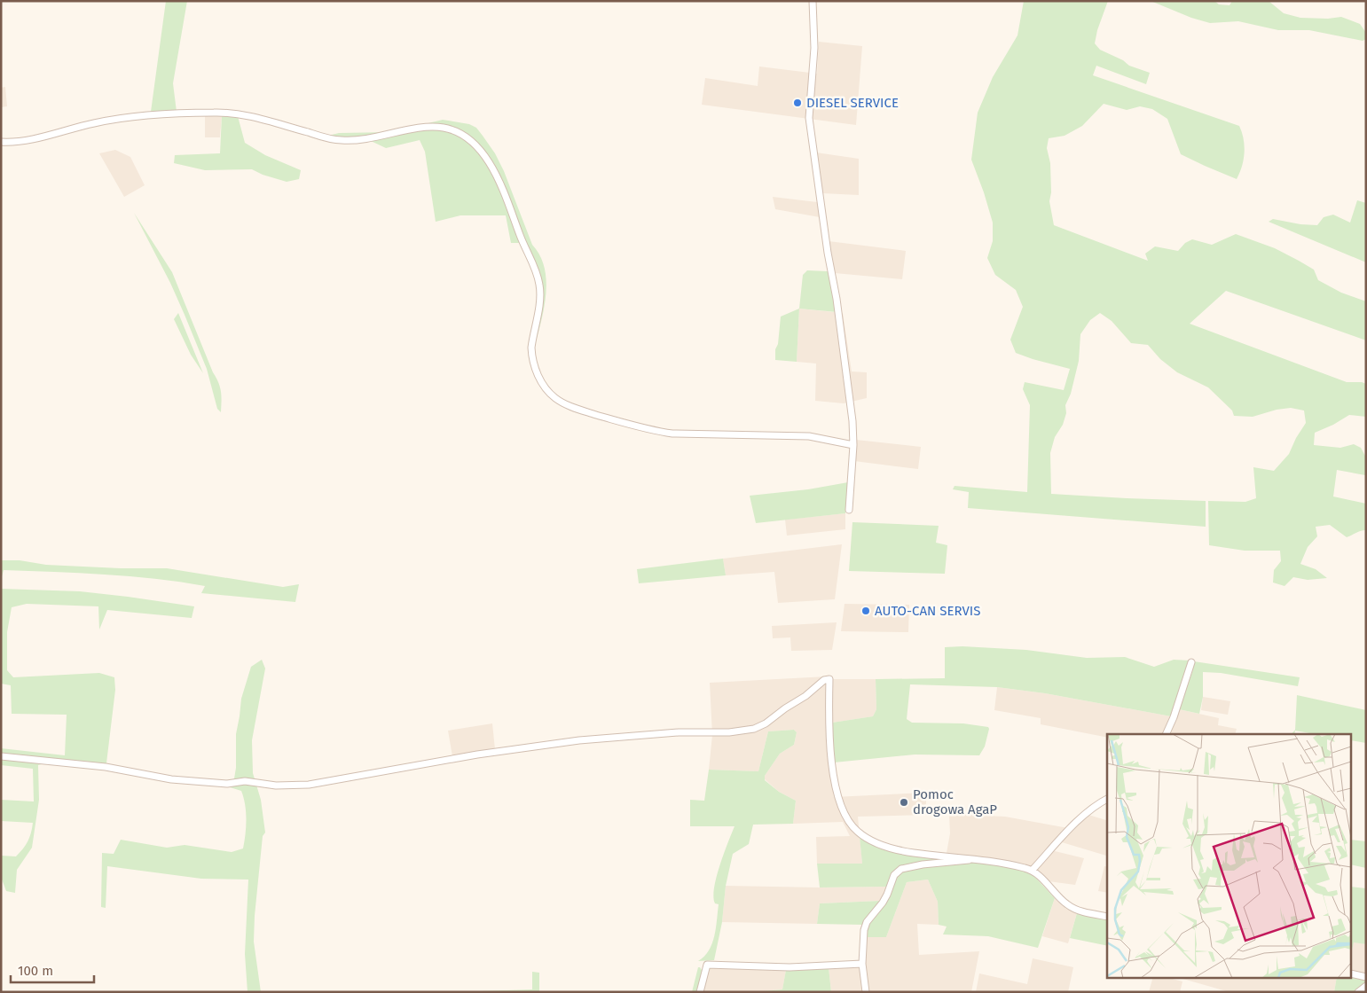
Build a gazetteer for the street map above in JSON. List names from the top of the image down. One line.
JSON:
{"places":["DIESEL SERVICE","AUTO-CAN SERVIS","Pomoc drogowa AgaP"],"scale_bar":"100 m"}
